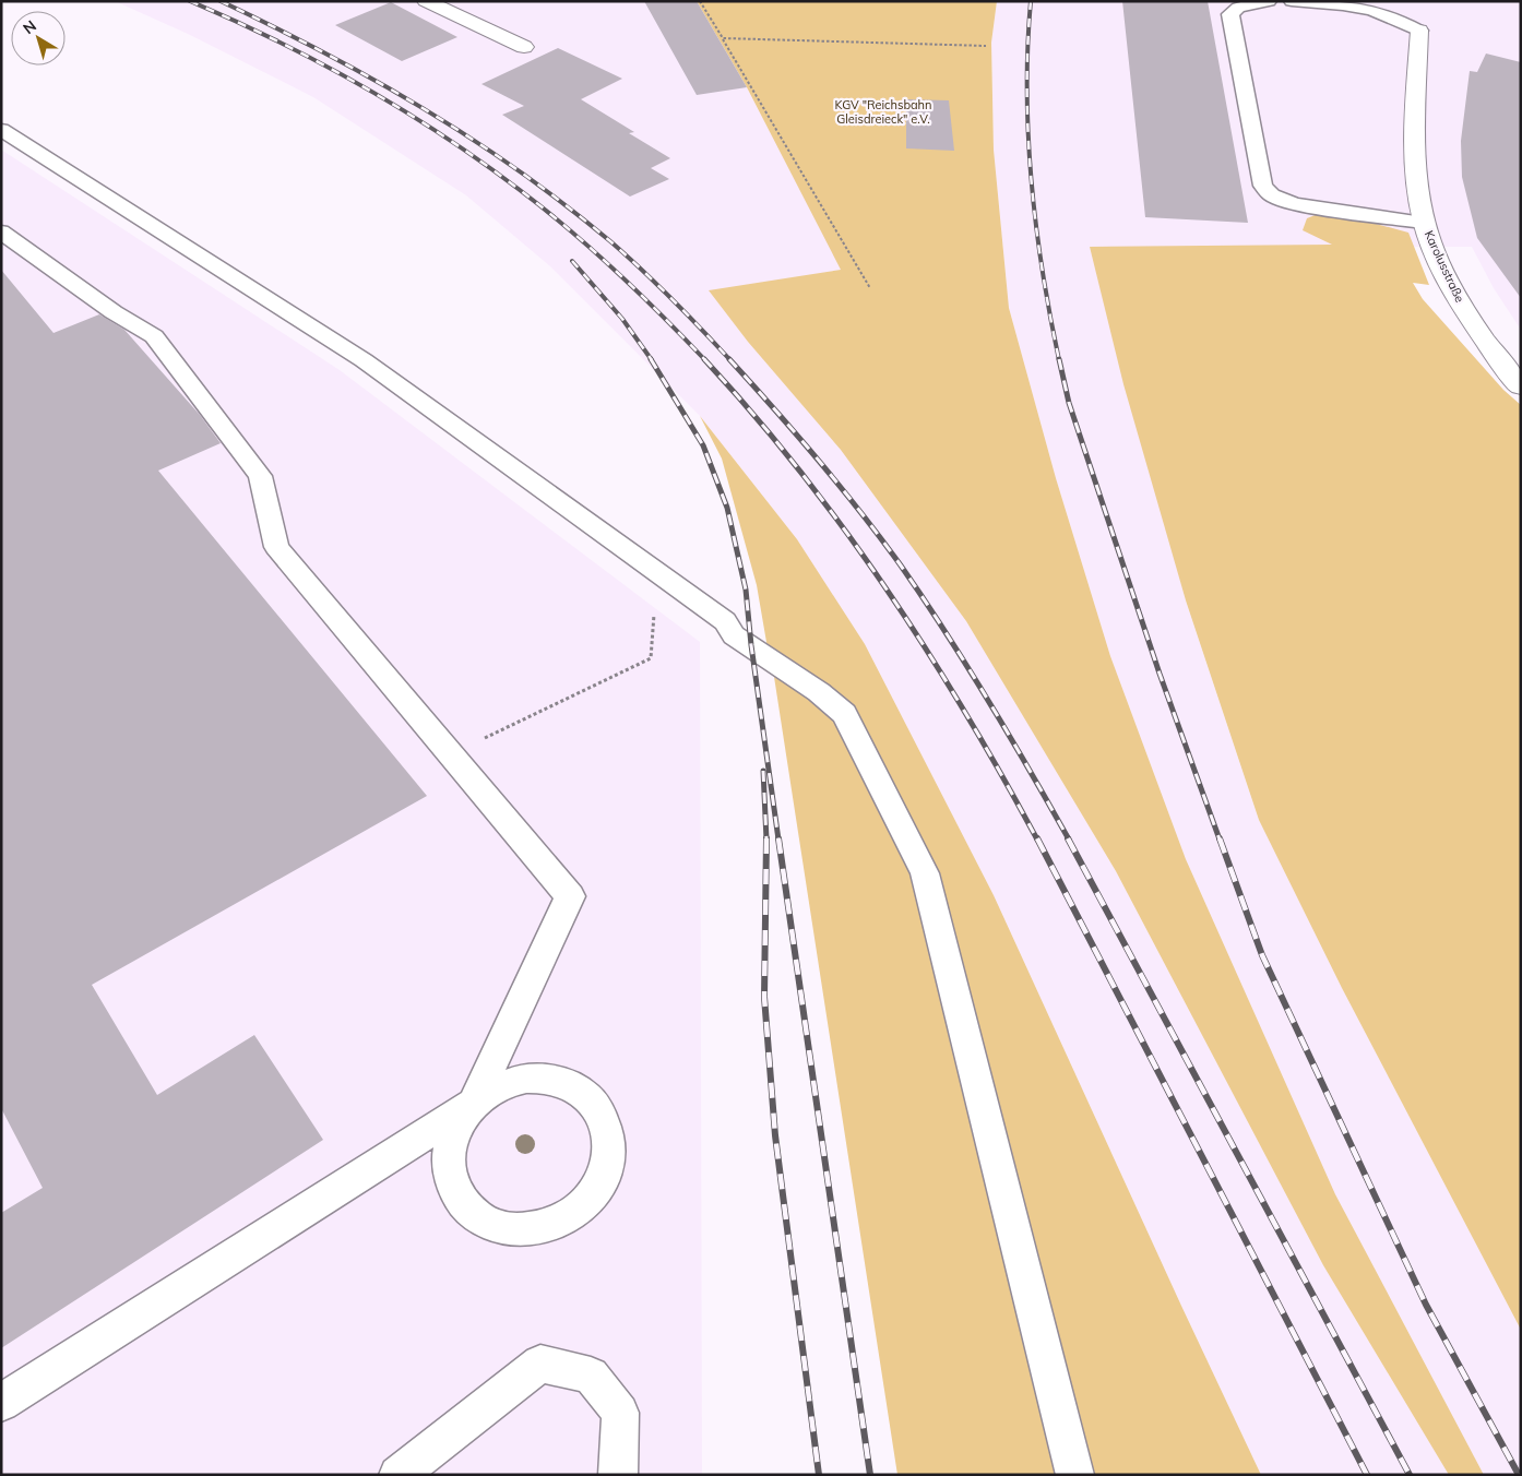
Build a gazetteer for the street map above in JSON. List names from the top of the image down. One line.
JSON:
{"streets":{"street":["Karolusstraße"]},"parks":["KGV \"Reichsbahn Gleisdreieck\" e.V."],"north":"top left"}
